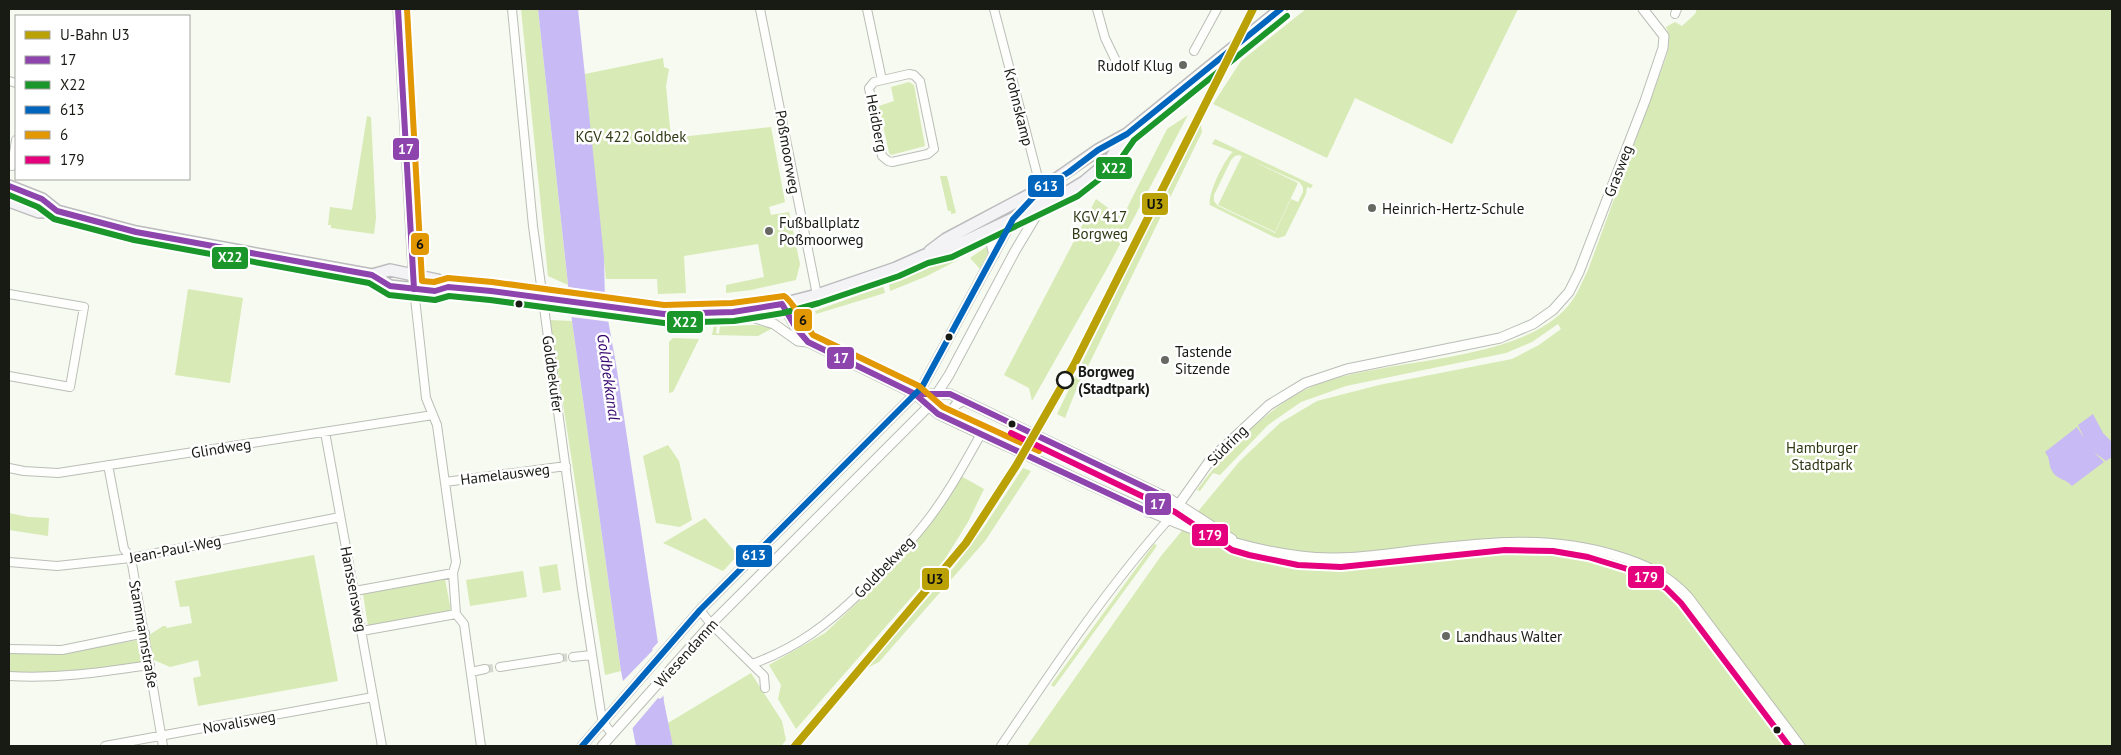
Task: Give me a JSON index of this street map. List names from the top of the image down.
{
  "streets": {
    "street": [
      "Krohnskamp",
      "Heidberg",
      "Poßmoorweg",
      "Grasweg",
      "Goldbekufer",
      "Südring",
      "Glindweg",
      "Hamelausweg",
      "Jean-Paul-Weg",
      "Goldbekweg",
      "Hanssensweg",
      "Stammannstraße",
      "Wiesendamm",
      "Novalisweg"
    ]
  },
  "crossings": [
    ["Krohnskamp", "Wiesendamm"],
    ["Grasweg", "Südring"],
    ["Goldbekufer", "Hamelausweg"],
    ["Goldbekufer", "Wiesendamm"],
    ["Glindweg", "Hanssensweg"],
    ["Glindweg", "Stammannstraße"],
    ["Jean-Paul-Weg", "Hanssensweg"],
    ["Jean-Paul-Weg", "Stammannstraße"],
    ["Hanssensweg", "Novalisweg"],
    ["Stammannstraße", "Novalisweg"]
  ],
  "water": ["Goldbekkanal"],
  "parks": ["KGV 422 Goldbek", "KGV 417 Borgweg", "Hamburger Stadtpark"],
  "places": [
    "Rudolf Klug",
    "Heinrich-Hertz-Schule",
    "Fußballplatz Poßmoorweg",
    "Tastende Sitzende",
    "Borgweg (Stadtpark)",
    "Landhaus Walter"
  ],
  "lines": [
    "metro line U3",
    "transit line 17",
    "transit line 613",
    "transit line 6",
    "transit line X22",
    "transit line 179"
  ],
  "legend": [
    "U-Bahn U3",
    "17",
    "X22",
    "613",
    "6",
    "179"
  ]
}
